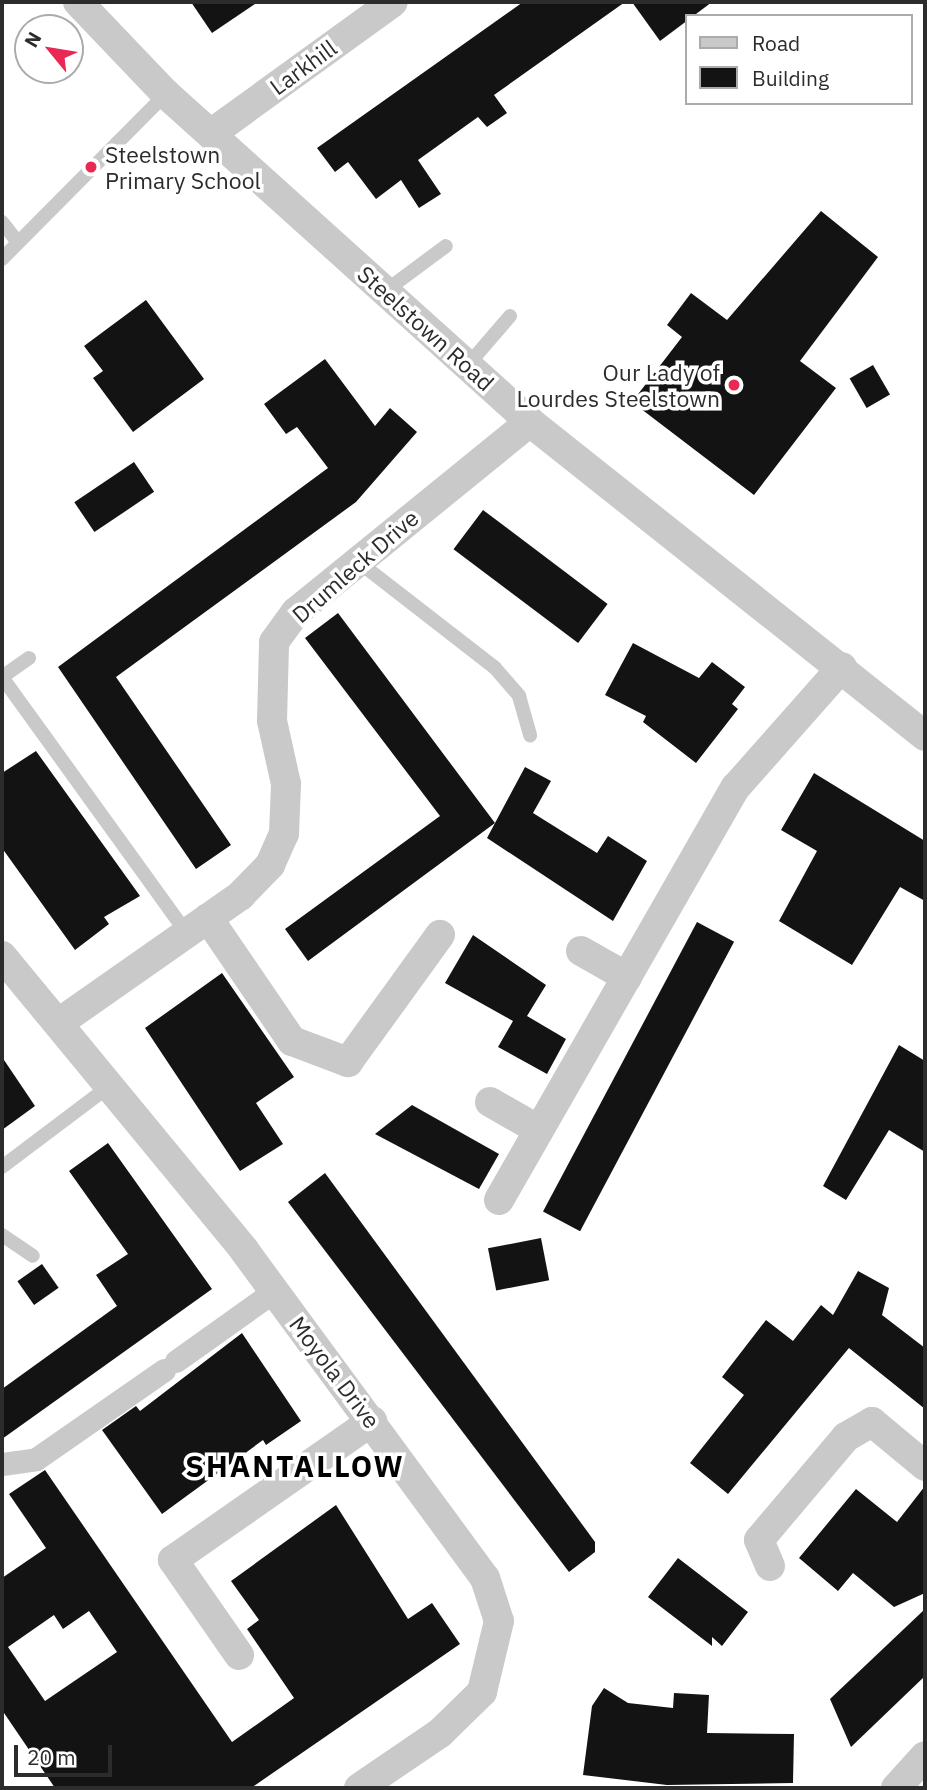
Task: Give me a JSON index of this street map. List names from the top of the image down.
{
  "streets": {
    "street": [
      "Larkhill",
      "Steelstown Road",
      "Drumleck Drive",
      "Moyola Drive"
    ]
  },
  "crossings": [
    ["Larkhill", "Steelstown Road"],
    ["Steelstown Road", "Drumleck Drive"],
    ["Drumleck Drive", "Moyola Drive"]
  ],
  "districts": ["SHANTALLOW"],
  "places": ["Steelstown Primary School", "Our Lady of Lourdes Steelstown"],
  "legend": ["Road", "Building"],
  "scale_bar": "20 m",
  "north": "top left"
}
